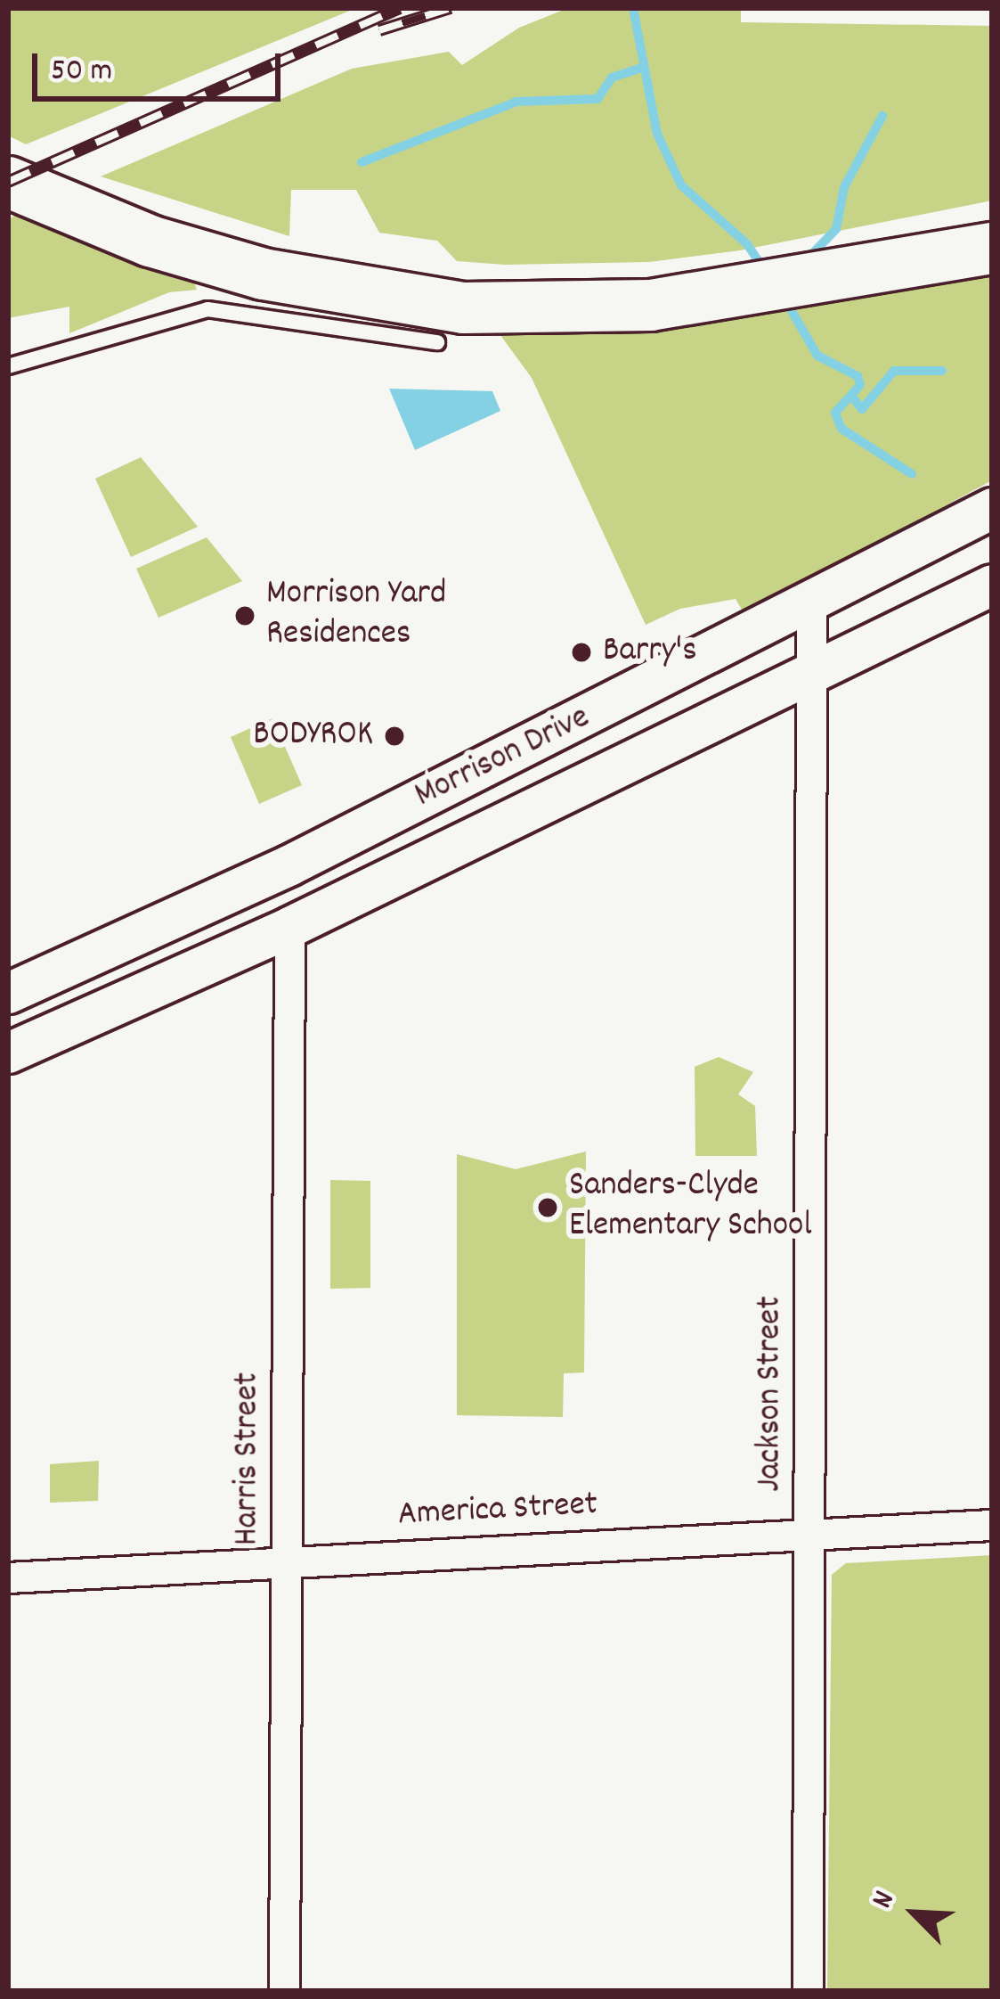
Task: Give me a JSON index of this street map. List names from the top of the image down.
{
  "streets": {
    "main road": ["Morrison Drive"],
    "street": ["Jackson Street", "Harris Street", "America Street"]
  },
  "crossings": [
    ["Morrison Drive", "Jackson Street"],
    ["Morrison Drive", "Harris Street"],
    ["Jackson Street", "America Street"],
    ["Harris Street", "America Street"]
  ],
  "places": [
    "Morrison Yard Residences",
    "Barry's",
    "BODYROK",
    "Sanders-Clyde Elementary School"
  ],
  "scale_bar": "50 m",
  "north": "top left"
}
